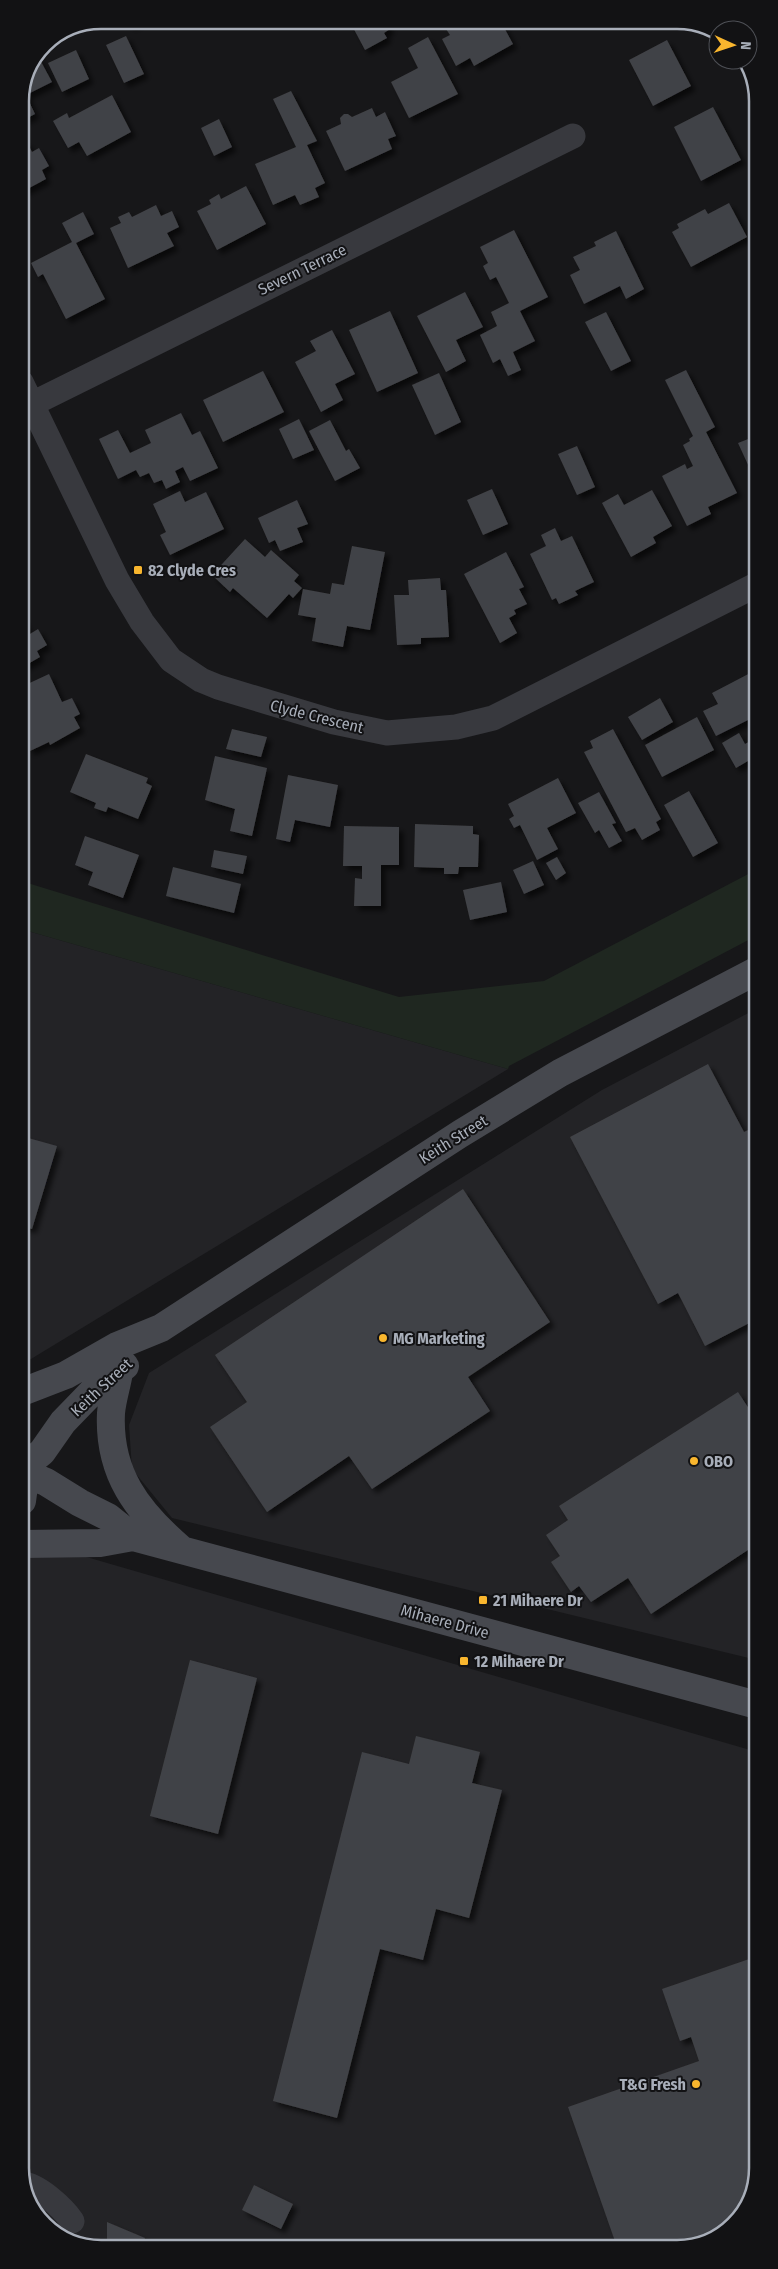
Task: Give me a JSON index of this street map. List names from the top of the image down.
{
  "streets": {
    "street": [
      "Severn Terrace",
      "Clyde Crescent",
      "Keith Street",
      "Mihaere Drive"
    ]
  },
  "crossings": [
    ["Severn Terrace", "Clyde Crescent"]
  ],
  "places": {
    "transit": ["82 Clyde Cres", "21 Mihaere Dr", "12 Mihaere Dr"],
    "other": ["MG Marketing", "OBO", "T&G Fresh"]
  },
  "north": "right"
}
